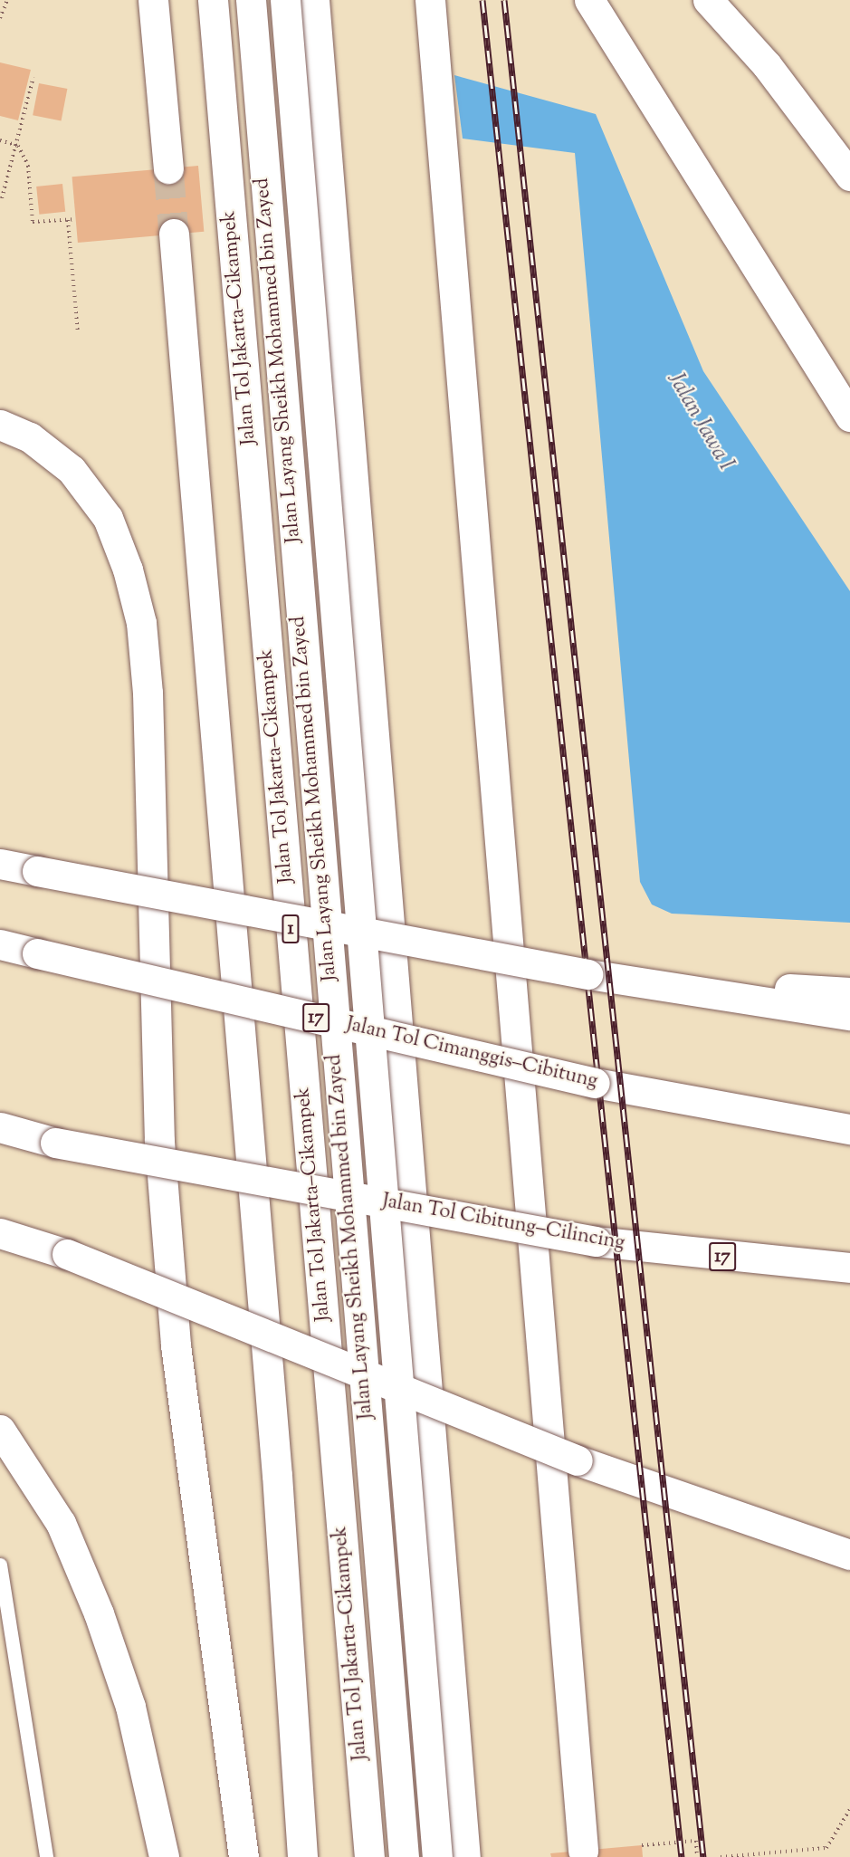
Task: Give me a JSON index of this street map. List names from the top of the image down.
{
  "streets": {
    "highway": [
      "Jalan Tol Jakarta–Cikampek",
      "Jalan Layang Sheikh Mohammed bin Zayed",
      "1",
      "17",
      "Jalan Tol Cimanggis–Cibitung",
      "Jalan Tol Cibitung–Cilincing"
    ]
  },
  "water": ["Jalan Jawa I"]
}
